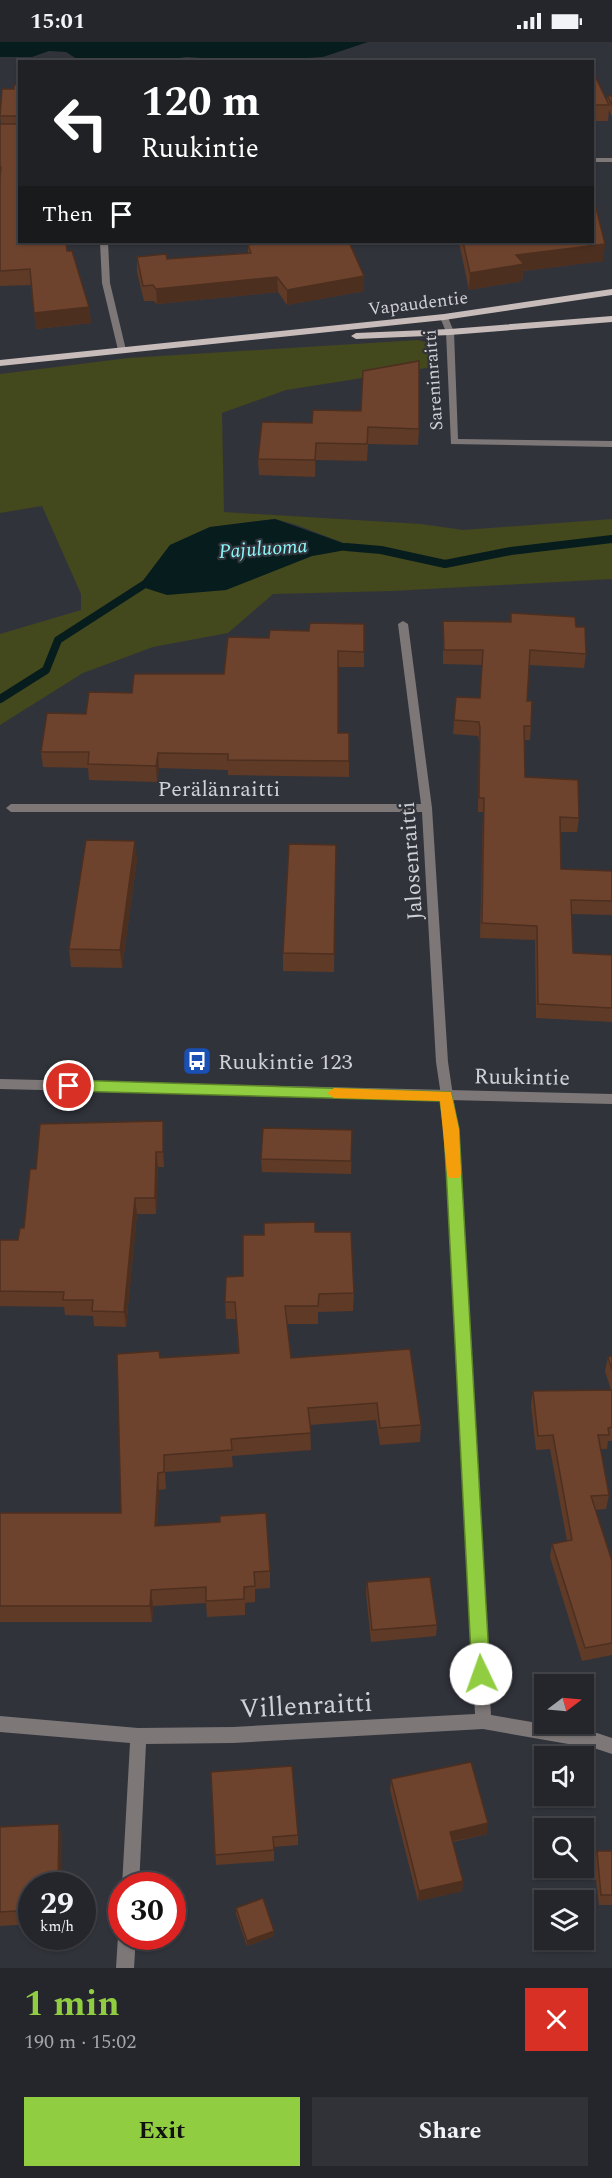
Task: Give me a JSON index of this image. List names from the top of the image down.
{
  "streets": {
    "main road": ["Vapaudentie"],
    "street": [
      "Sareninraitti",
      "Perälänraitti",
      "Jalosenraitti",
      "Ruukintie",
      "Villenraitti"
    ]
  },
  "crossings": [
    ["Vapaudentie", "Sareninraitti"],
    ["Perälänraitti", "Jalosenraitti"],
    ["Jalosenraitti", "Ruukintie"],
    ["Jalosenraitti", "Villenraitti"]
  ],
  "water": ["Pajuluoma"],
  "places": {
    "bus stop": ["Ruukintie 123"]
  },
  "north": "right",
  "page": {
    "status": "15:01",
    "turn": ["120 m", "Ruukintie"],
    "then": "Then",
    "speed": "29 km/h",
    "limit": "30",
    "heading": ["1 min", "190 m · 15:02"],
    "buttons": ["Exit", "Share"]
  }
}
